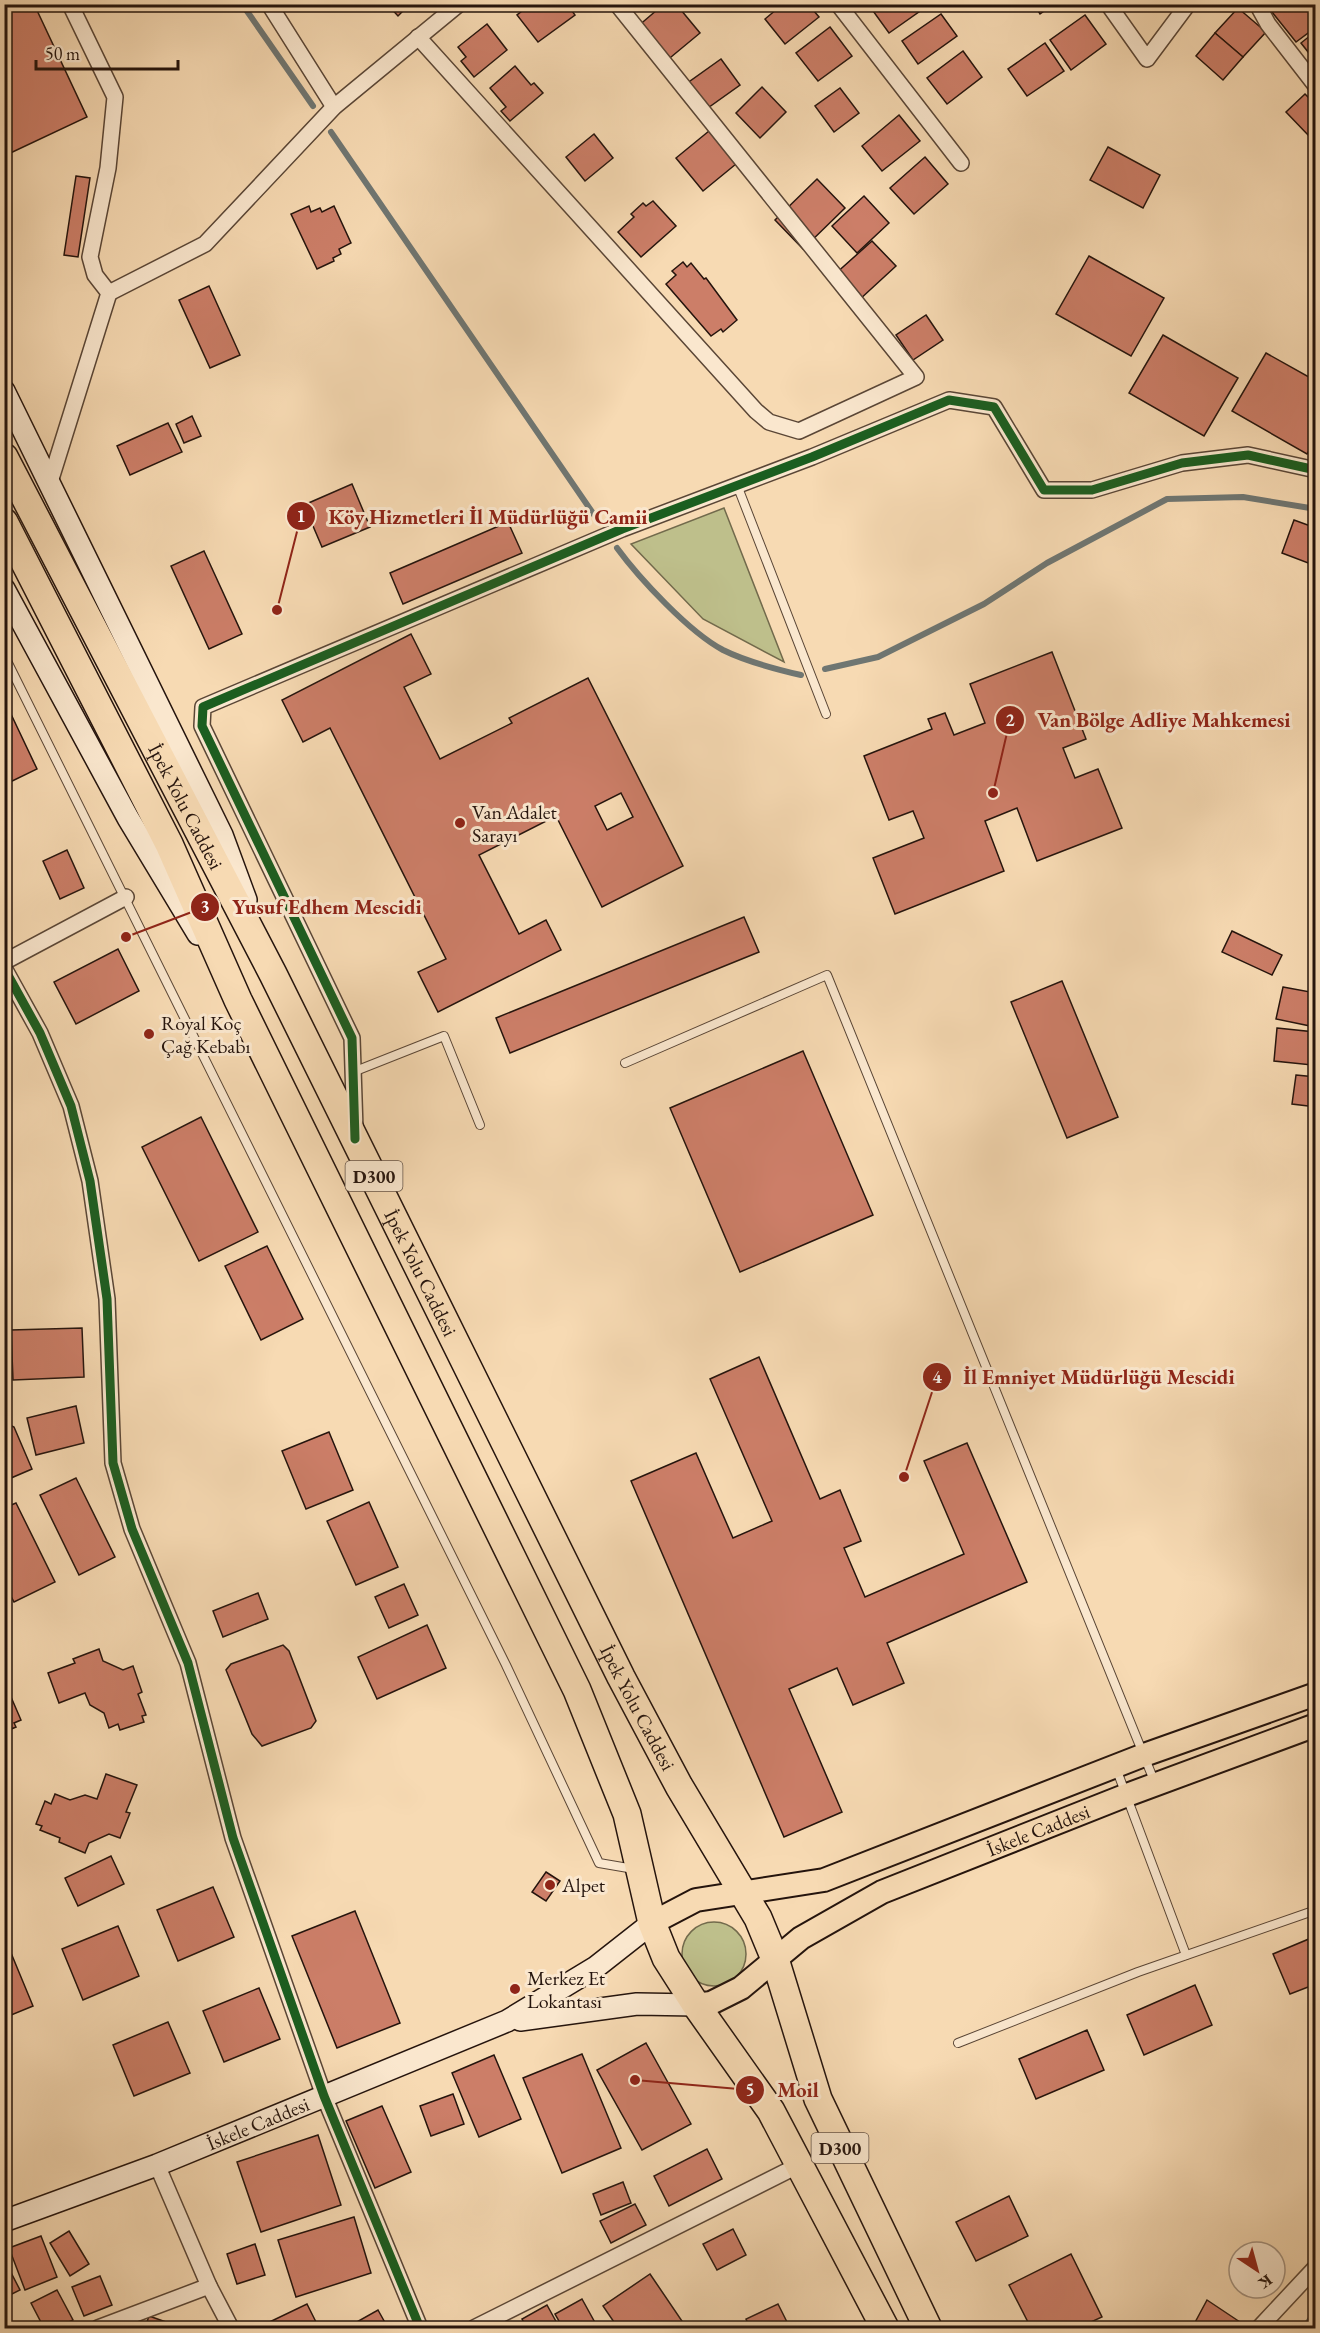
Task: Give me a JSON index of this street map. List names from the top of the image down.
{
  "streets": {
    "highway": ["İpek Yolu Caddesi", "D300"],
    "main road": ["İskele Caddesi"]
  },
  "crossings": [
    ["İpek Yolu Caddesi", "D300"],
    ["İpek Yolu Caddesi", "İskele Caddesi"],
    ["D300", "İskele Caddesi"]
  ],
  "places": [
    "Köy Hizmetleri İl Müdürlüğü Camii",
    "Van Bölge Adliye Mahkemesi",
    "Van Adalet Sarayı",
    "Yusuf Edhem Mescidi",
    "Royal Koç Çağ Kebabı",
    "İl Emniyet Müdürlüğü Mescidi",
    "Alpet",
    "Merkez Et Lokantası",
    "Moil"
  ],
  "scale_bar": "50 m",
  "north": "bottom right"
}
